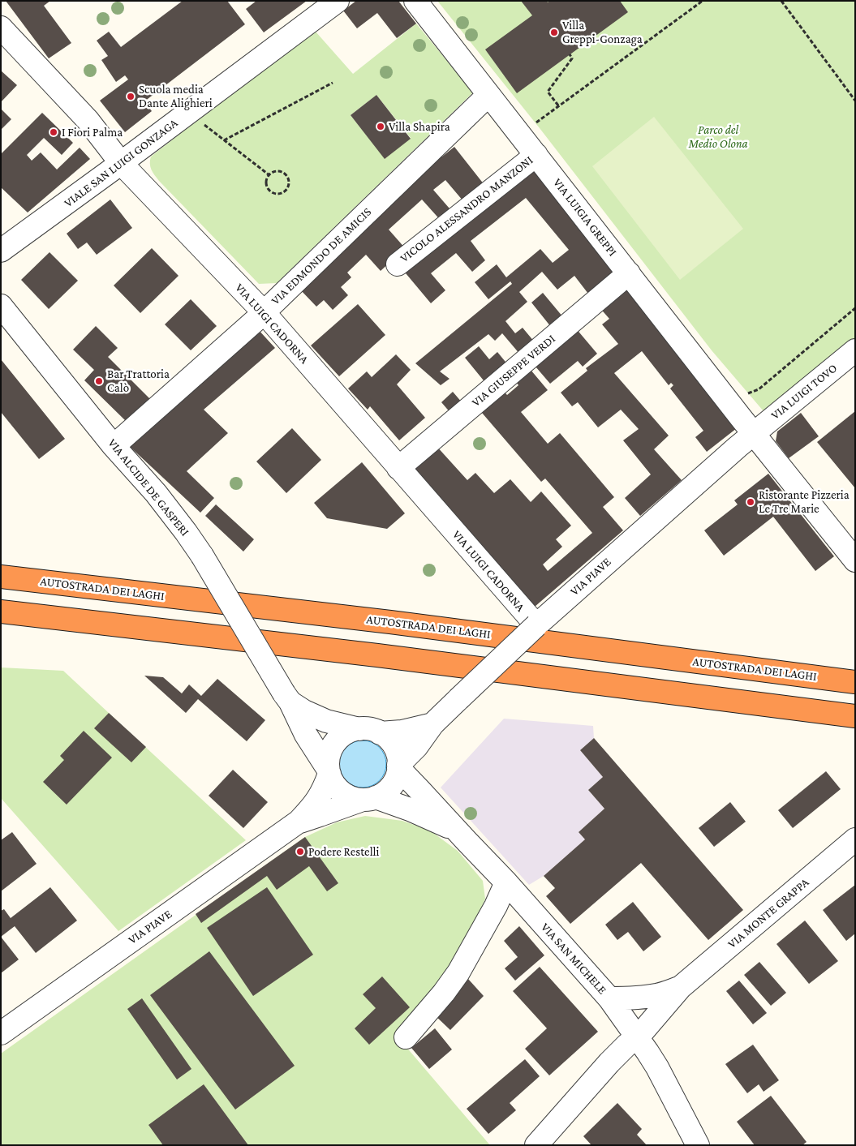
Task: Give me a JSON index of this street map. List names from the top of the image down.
{
  "streets": {
    "highway": ["AUTOSTRADA DEI LAGHI"],
    "street": [
      "VIALE SAN LUIGI GONZAGA",
      "VICOLO ALESSANDRO MANZONI",
      "VIA LUIGIA GREPPI",
      "VIA EDMONDO DE AMICIS",
      "VIA LUIGI CADORNA",
      "VIA GIUSEPPE VERDI",
      "VIA LUIGI TOVO",
      "VIA ALCIDE DE GASPERI",
      "VIA PIAVE",
      "VIA MONTE GRAPPA",
      "VIA SAN MICHELE"
    ]
  },
  "crossings": [
    ["VIALE SAN LUIGI GONZAGA", "VIA LUIGI CADORNA"],
    ["VICOLO ALESSANDRO MANZONI", "VIA LUIGIA GREPPI"],
    ["VIA LUIGIA GREPPI", "VIA EDMONDO DE AMICIS"],
    ["VIA LUIGIA GREPPI", "VIA GIUSEPPE VERDI"],
    ["VIA LUIGIA GREPPI", "VIA LUIGI TOVO"],
    ["VIA LUIGIA GREPPI", "VIA PIAVE"],
    ["VIA EDMONDO DE AMICIS", "VIA LUIGI CADORNA"],
    ["VIA EDMONDO DE AMICIS", "VIA ALCIDE DE GASPERI"],
    ["VIA LUIGI CADORNA", "VIA GIUSEPPE VERDI"],
    ["VIA LUIGI CADORNA", "VIA PIAVE"],
    ["VIA LUIGI TOVO", "VIA PIAVE"],
    ["VIA ALCIDE DE GASPERI", "VIA PIAVE"],
    ["VIA ALCIDE DE GASPERI", "VIA SAN MICHELE"],
    ["VIA PIAVE", "VIA SAN MICHELE"],
    ["VIA MONTE GRAPPA", "VIA SAN MICHELE"]
  ],
  "parks": ["Parco del Medio Olona"],
  "places": [
    "Villa Greppi-Gonzaga",
    "Scuola media Dante Alighieri",
    "Villa Shapira",
    "I Fiori Palma",
    "Bar Trattoria Calò",
    "Ristorante Pizzeria Le Tre Marie",
    "Podere Restelli"
  ]
}
